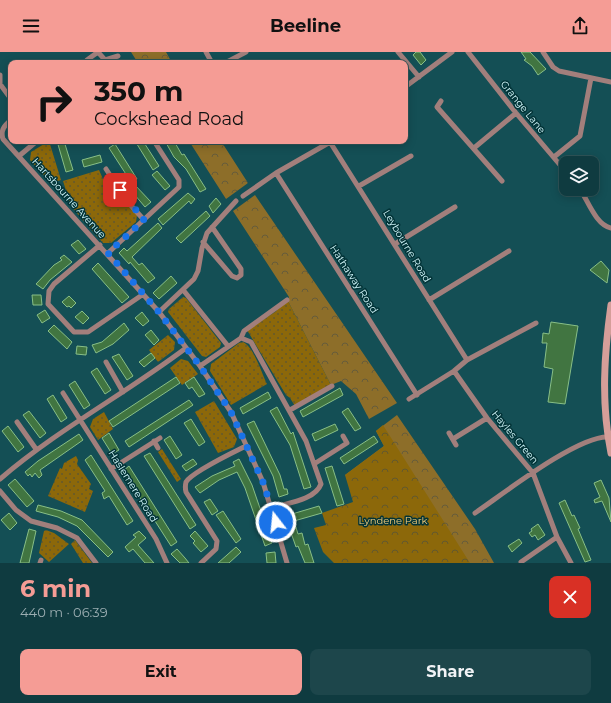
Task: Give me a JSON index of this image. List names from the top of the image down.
{
  "streets": {
    "street": [
      "Grange Lane",
      "Hartsbourne Avenue",
      "Leybourne Road",
      "Hathaway Road",
      "Hayles Green",
      "Haslemere Road"
    ]
  },
  "parks": ["Lyndene Park"],
  "page": {
    "header": "Beeline",
    "turn": ["350 m", "Cockshead Road"],
    "heading": ["6 min", "440 m · 06:39"],
    "buttons": ["Exit", "Share"]
  }
}
